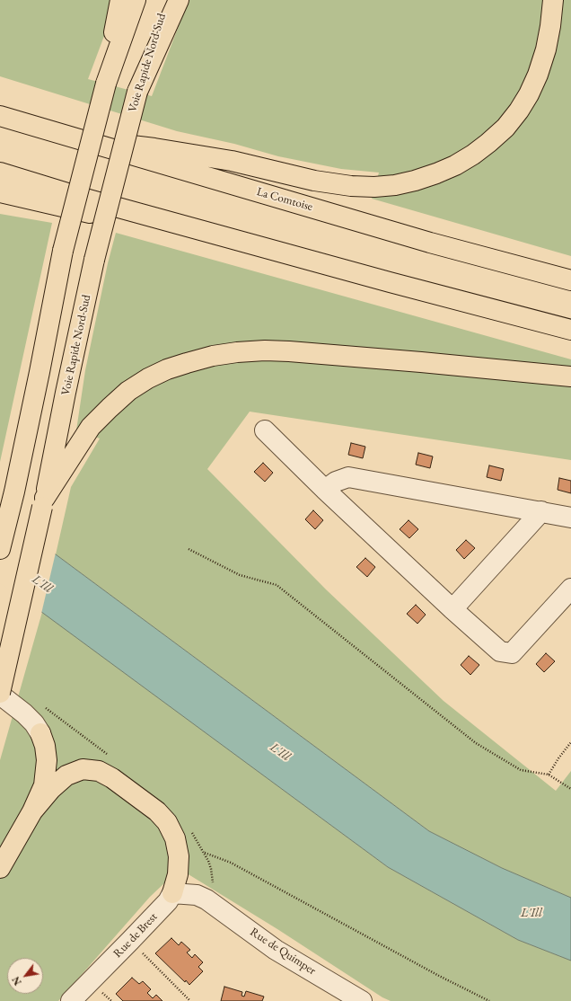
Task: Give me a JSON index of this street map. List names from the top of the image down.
{
  "streets": {
    "highway": ["Voie Rapide Nord-Sud", "La Comtoise"],
    "street": ["Rue de Brest", "Rue de Quimper"]
  },
  "water": ["L'Ill"],
  "north": "bottom left"
}
